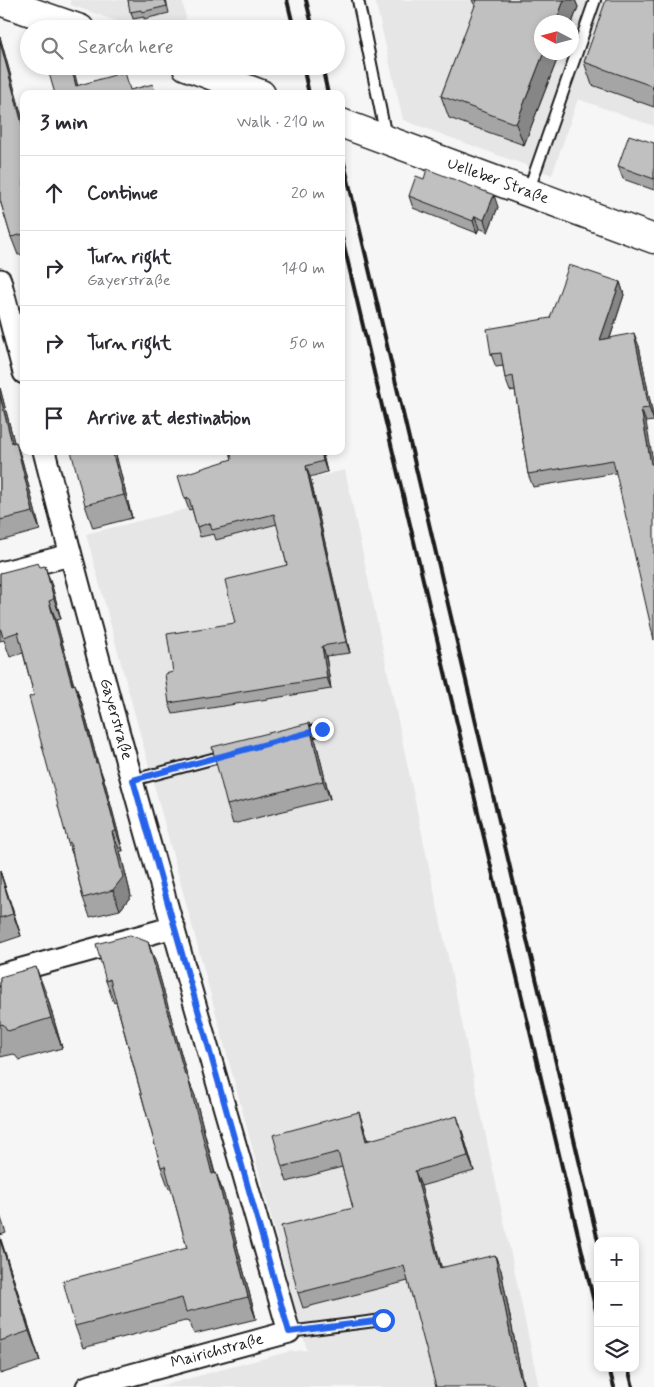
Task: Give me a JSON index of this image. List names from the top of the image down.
{
  "streets": {
    "street": ["Uelleber Straße", "Gayerstraße", "Mairichstraße"]
  },
  "crossings": [
    ["Gayerstraße", "Mairichstraße"]
  ],
  "north": "left",
  "page": {
    "search": "Search here",
    "heading": ["3 min", "Walk · 210 m"],
    "list": [
      ["Continue", "20 m"],
      ["Turn right", "Gayerstraße", "140 m"],
      ["Turn right", "50 m"],
      "Arrive at destination"
    ],
    "map_buttons": ["+", "−"]
  }
}
